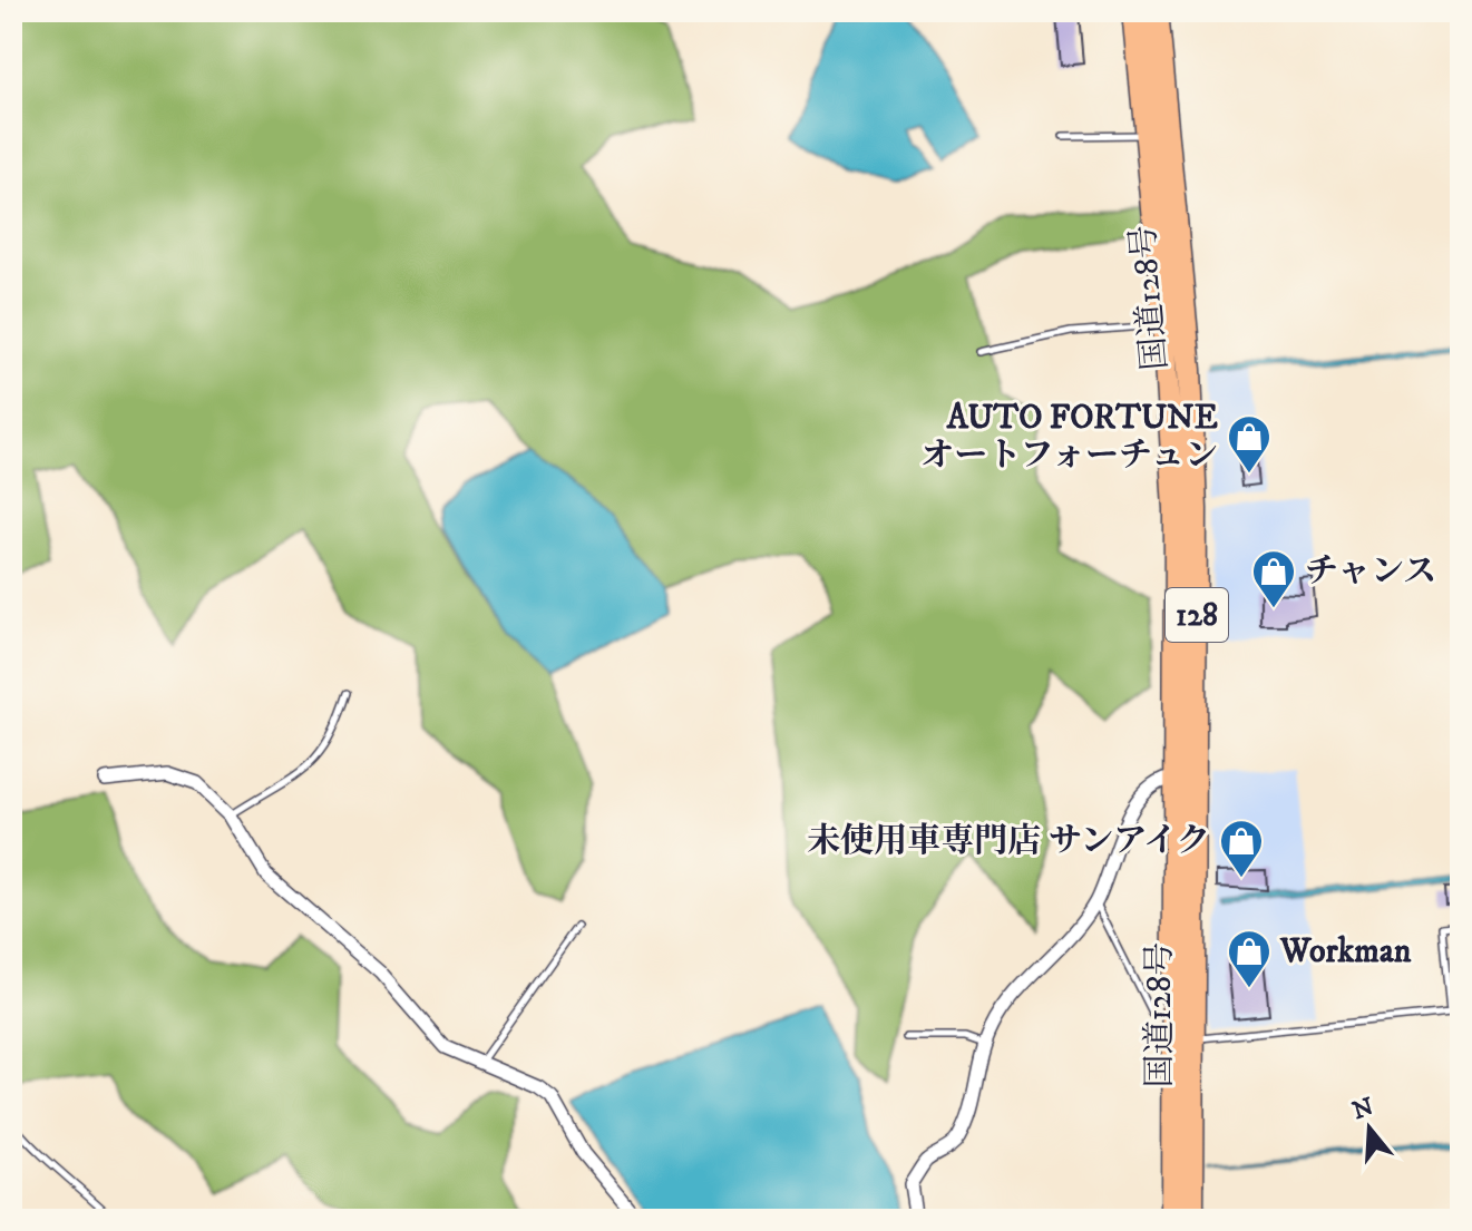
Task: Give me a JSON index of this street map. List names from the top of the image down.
{
  "streets": {
    "highway": ["国道128号", "128"]
  },
  "places": {
    "shop": [
      "AUTO FORTUNE オートフォーチュン",
      "チャンス",
      "未使用車専門店 サンアイク",
      "Workman"
    ]
  },
  "north": "top"
}
